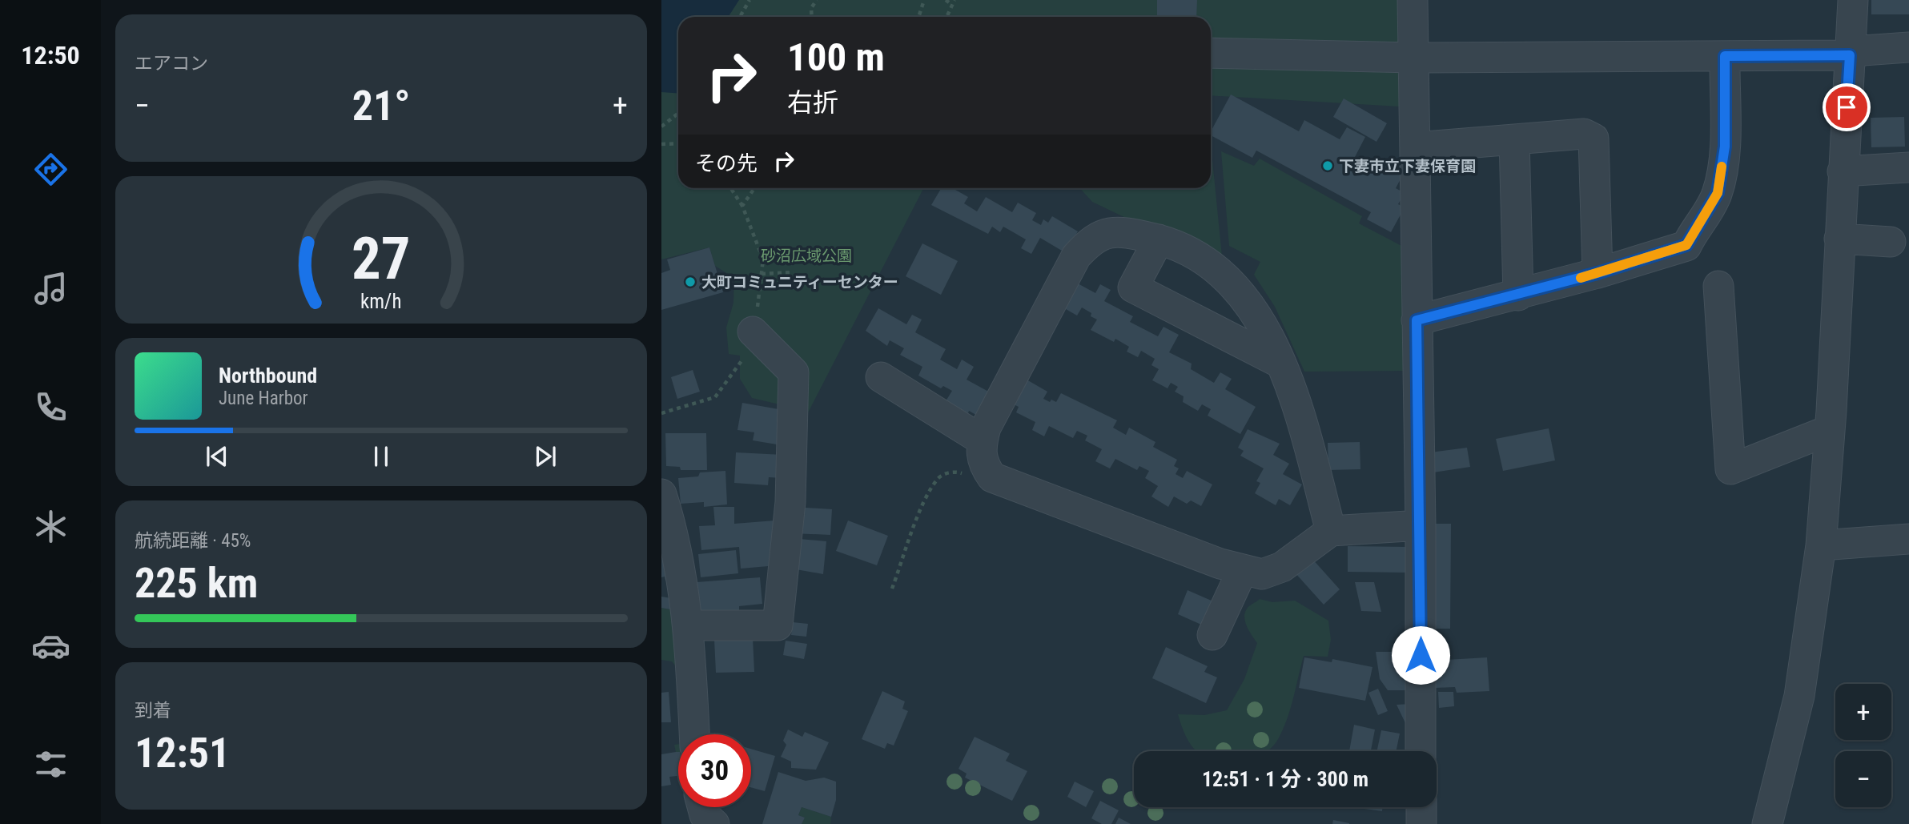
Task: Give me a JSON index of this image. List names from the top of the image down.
{
  "parks": ["砂沼広域公園"],
  "places": ["下妻市立下妻保育園", "大町コミュニティーセンター"],
  "page": {
    "tabs": "12:50",
    "tile": [
      "エアコン",
      ["航続距離 · 45%", "225 km"],
      ["到着", "12:51"]
    ],
    "turn": ["100 m", "右折"],
    "heat": ["−", "21°", "+"],
    "then": "その先",
    "song": ["Northbound", "June Harbor"],
    "map_buttons": ["+", "−"],
    "limit": "30",
    "trip": "12:51 · 1 分 · 300 m",
    "gauge": ["27", "km/h"]
  }
}
